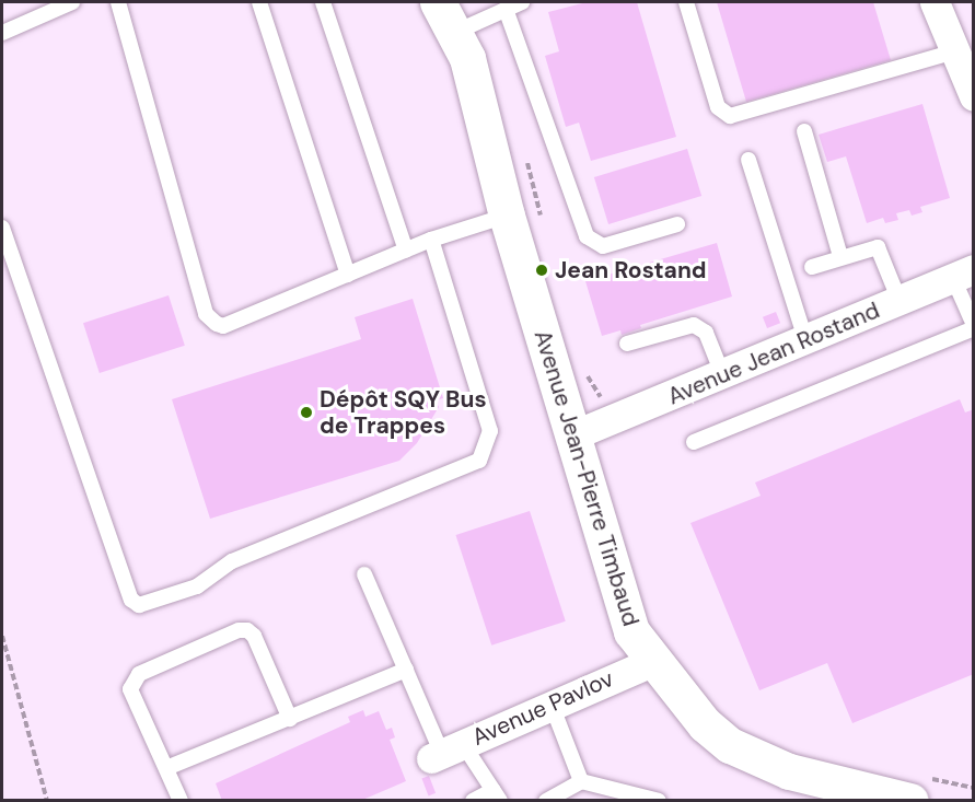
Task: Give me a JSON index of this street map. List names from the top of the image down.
{
  "streets": {
    "street": ["Avenue Jean Rostand", "Avenue Jean-Pierre Timbaud", "Avenue Pavlov"]
  },
  "crossings": [
    ["Avenue Jean Rostand", "Avenue Jean-Pierre Timbaud"],
    ["Avenue Jean-Pierre Timbaud", "Avenue Pavlov"]
  ],
  "places": ["Jean Rostand", "Dépôt SQY Bus de Trappes"]
}
